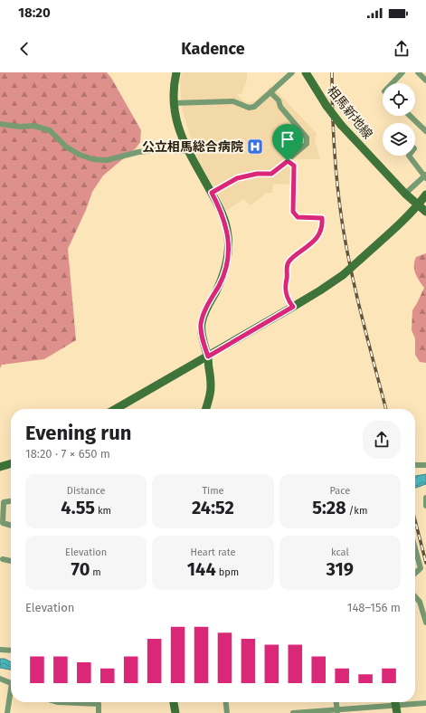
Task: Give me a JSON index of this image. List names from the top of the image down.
{
  "streets": {
    "main road": ["相馬新地線"]
  },
  "places": {
    "hospital": ["公立相馬総合病院"]
  },
  "page": {
    "status": "18:20",
    "header": "Kadence",
    "heading": ["Evening run", "18:20 · 7 × 650 m"],
    "stats": [
      ["Distance", "4.55 km"],
      ["Time", "24:52"],
      ["Pace", "5:28 /km"],
      ["Elevation", "70 m"],
      ["Heart rate", "144 bpm"],
      ["kcal", "319"]
    ],
    "chart": ["Elevation", "148–156 m"]
  }
}
